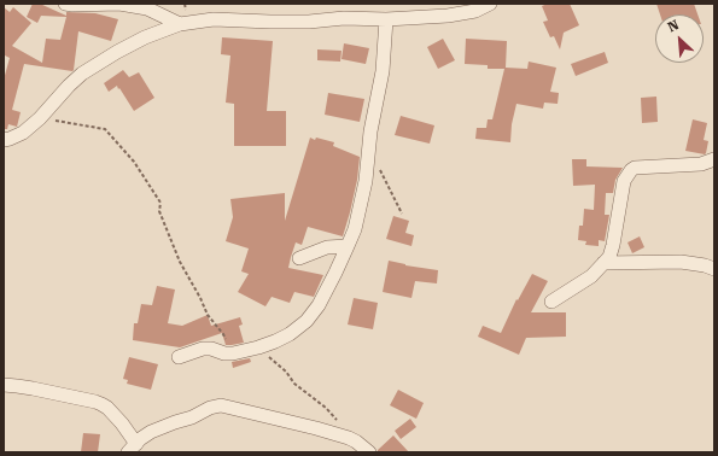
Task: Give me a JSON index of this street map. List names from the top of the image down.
{
  "north": "top left"
}
